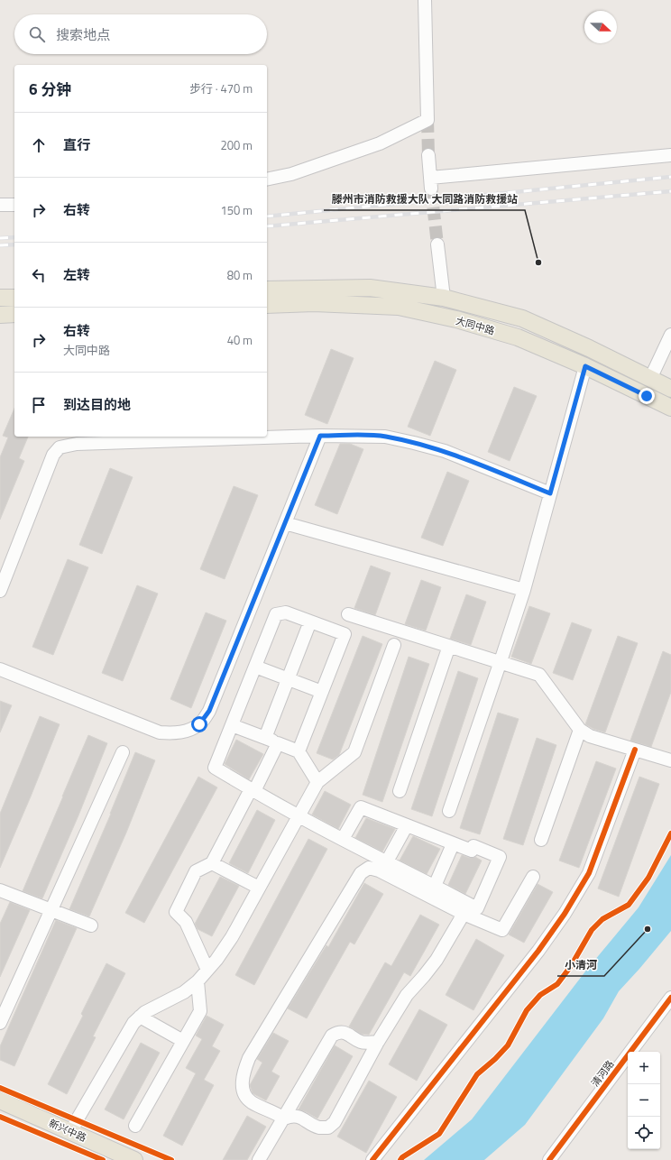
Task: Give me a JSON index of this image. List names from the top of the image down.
{
  "streets": {
    "main road": ["大同中路", "新兴中路"],
    "street": ["清河路"]
  },
  "places": ["滕州市消防救援大队 大同路消防救援站", "小清河"],
  "north": "right",
  "page": {
    "search": "搜索地点",
    "heading": ["6 分钟", "步行 · 470 m"],
    "list": [
      ["直行", "200 m"],
      ["右转", "150 m"],
      ["左转", "80 m"],
      ["右转", "大同中路", "40 m"],
      "到达目的地"
    ],
    "map_buttons": ["+", "−"]
  }
}
